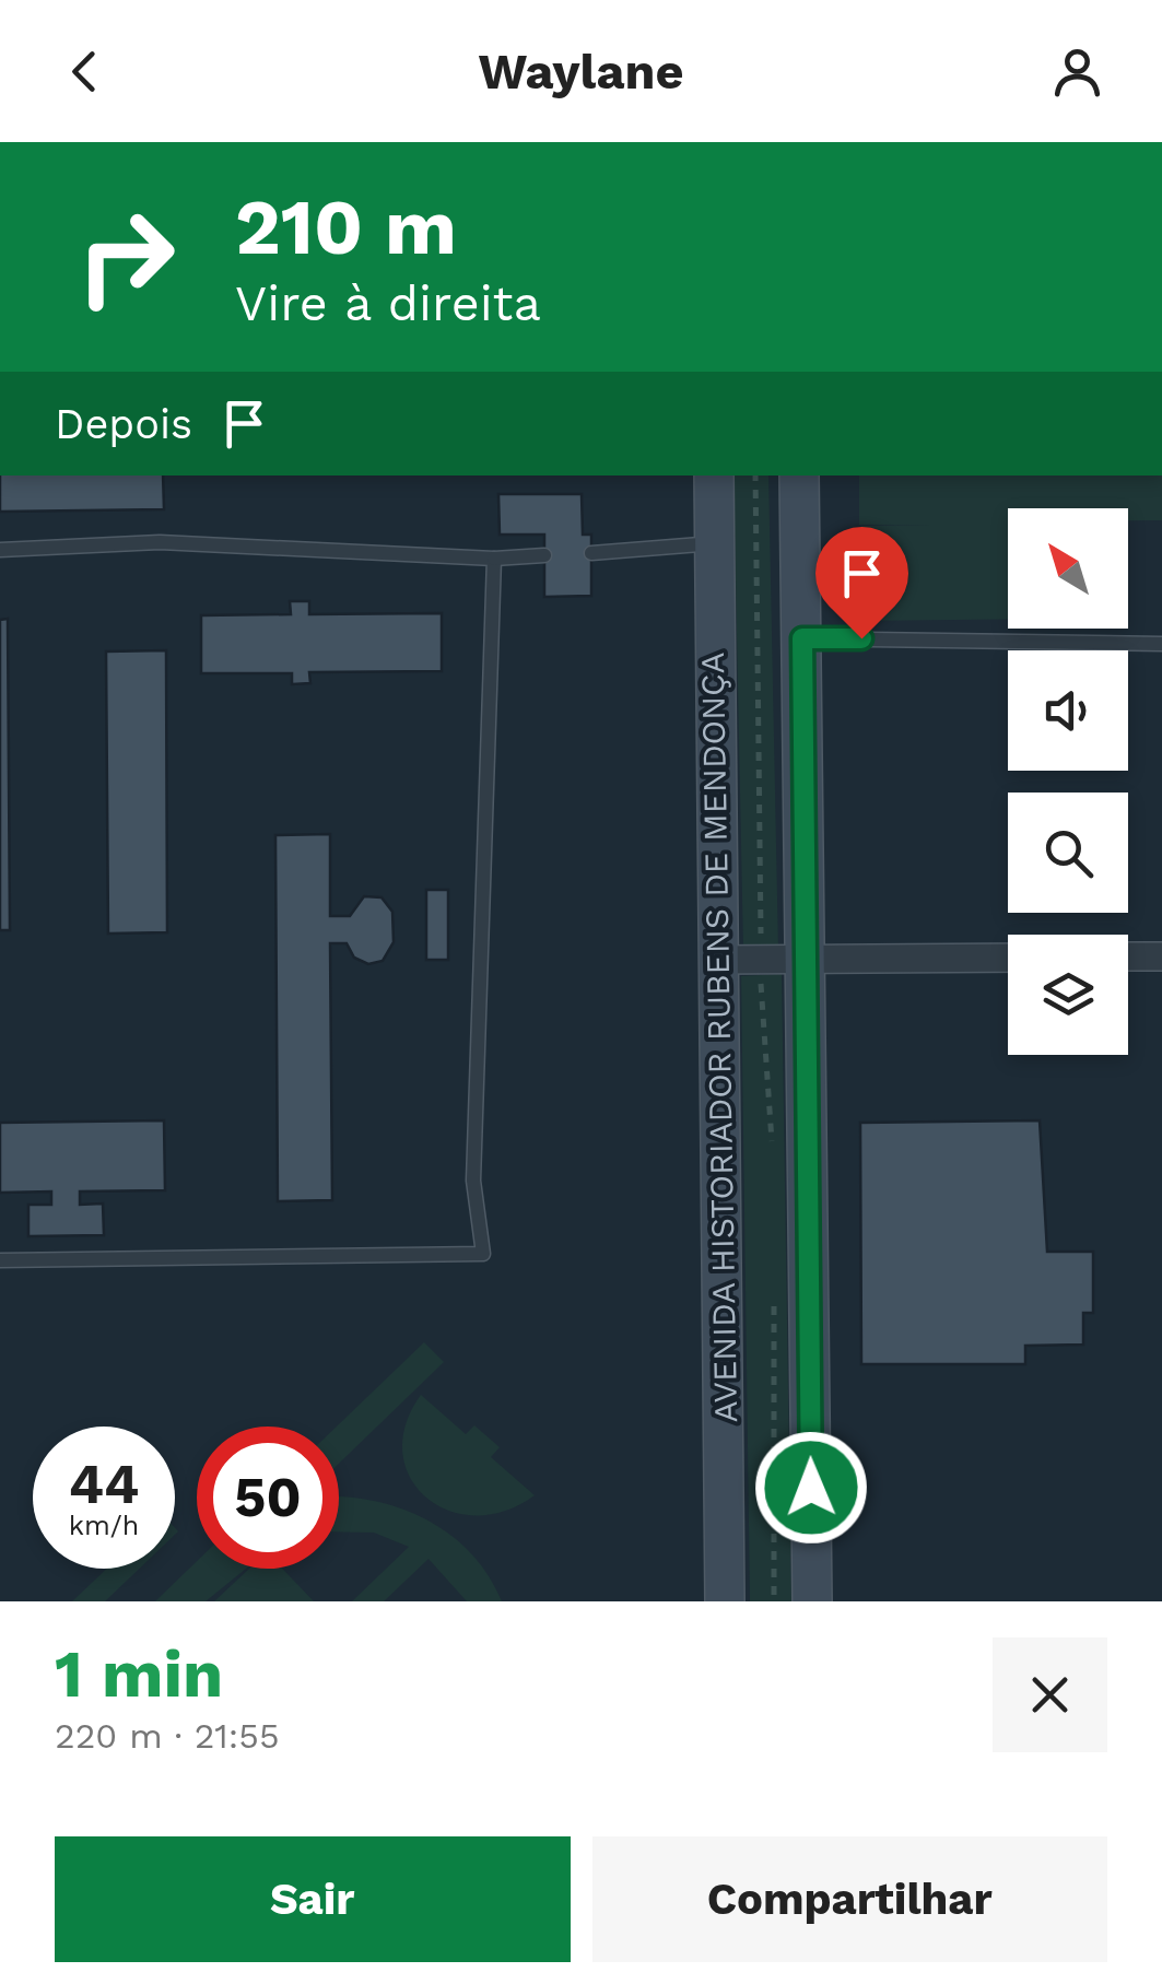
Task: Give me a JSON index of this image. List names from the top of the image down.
{
  "streets": {
    "main road": ["AVENIDA HISTORIADOR RUBENS DE MENDONÇA"]
  },
  "north": "top left",
  "page": {
    "header": "Waylane",
    "turn": ["210 m", "Vire à direita"],
    "then": "Depois",
    "speed": "44 km/h",
    "limit": "50",
    "heading": ["1 min", "220 m · 21:55"],
    "buttons": ["Sair", "Compartilhar"]
  }
}
